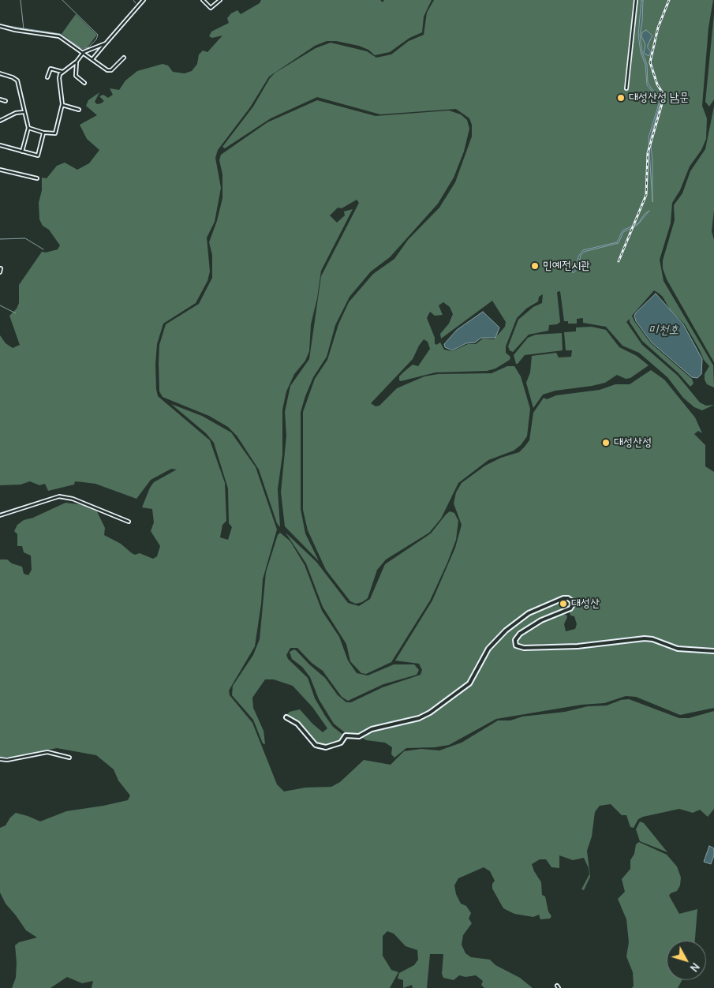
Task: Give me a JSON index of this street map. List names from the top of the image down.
{
  "water": ["미천호"],
  "places": [
    "대성산성 남문",
    "민예전시관",
    "대성산성",
    "대성산"
  ],
  "north": "bottom right"
}
